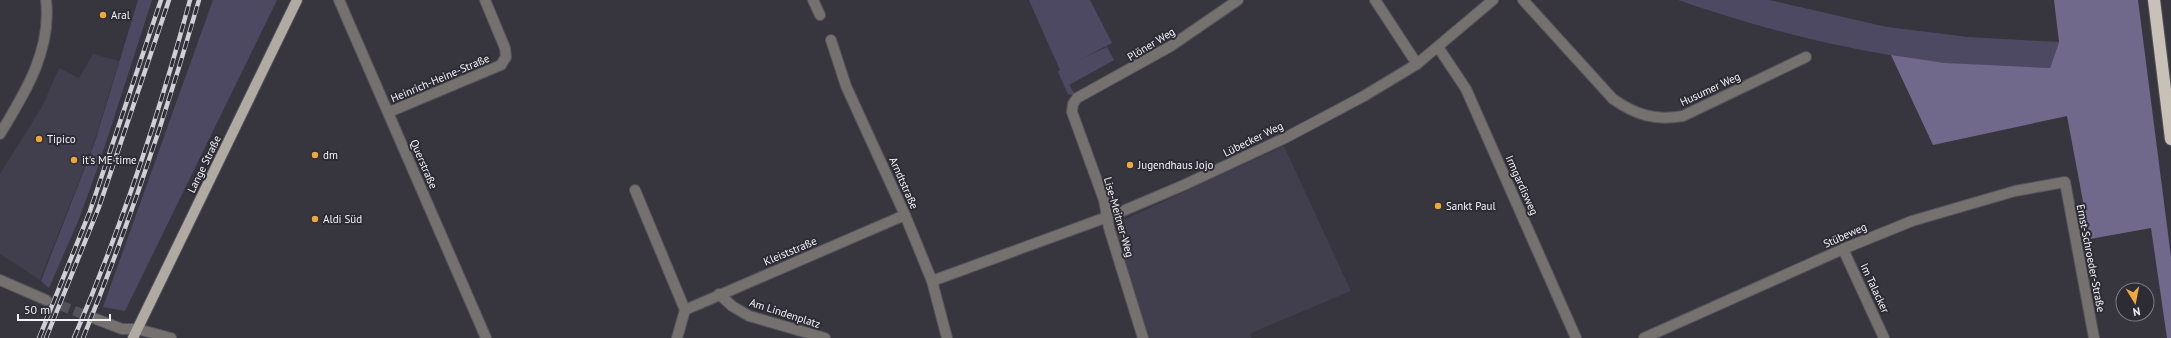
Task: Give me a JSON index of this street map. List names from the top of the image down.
{
  "streets": {
    "main road": ["Lange Straße"],
    "street": [
      "Plöner Weg",
      "Heinrich-Heine-Straße",
      "Husumer Weg",
      "Lübecker Weg",
      "Querstraße",
      "Arndtstraße",
      "Irmgardisweg",
      "Lise-Meitner-Weg",
      "Stübeweg",
      "Kleiststraße",
      "Ernst-Schroeder-Straße",
      "Im Talacker",
      "Am Lindenplatz"
    ]
  },
  "crossings": [
    ["Plöner Weg", "Lise-Meitner-Weg"],
    ["Heinrich-Heine-Straße", "Querstraße"],
    ["Lübecker Weg", "Arndtstraße"],
    ["Lübecker Weg", "Irmgardisweg"],
    ["Lübecker Weg", "Lise-Meitner-Weg"],
    ["Arndtstraße", "Kleiststraße"],
    ["Stübeweg", "Ernst-Schroeder-Straße"],
    ["Stübeweg", "Im Talacker"],
    ["Kleiststraße", "Am Lindenplatz"]
  ],
  "places": [
    "Aral",
    "Tipico",
    "dm",
    "it's ME time",
    "Jugendhaus Jojo",
    "Sankt Paul",
    "Aldi Süd"
  ],
  "scale_bar": "50 m",
  "north": "bottom"
}
